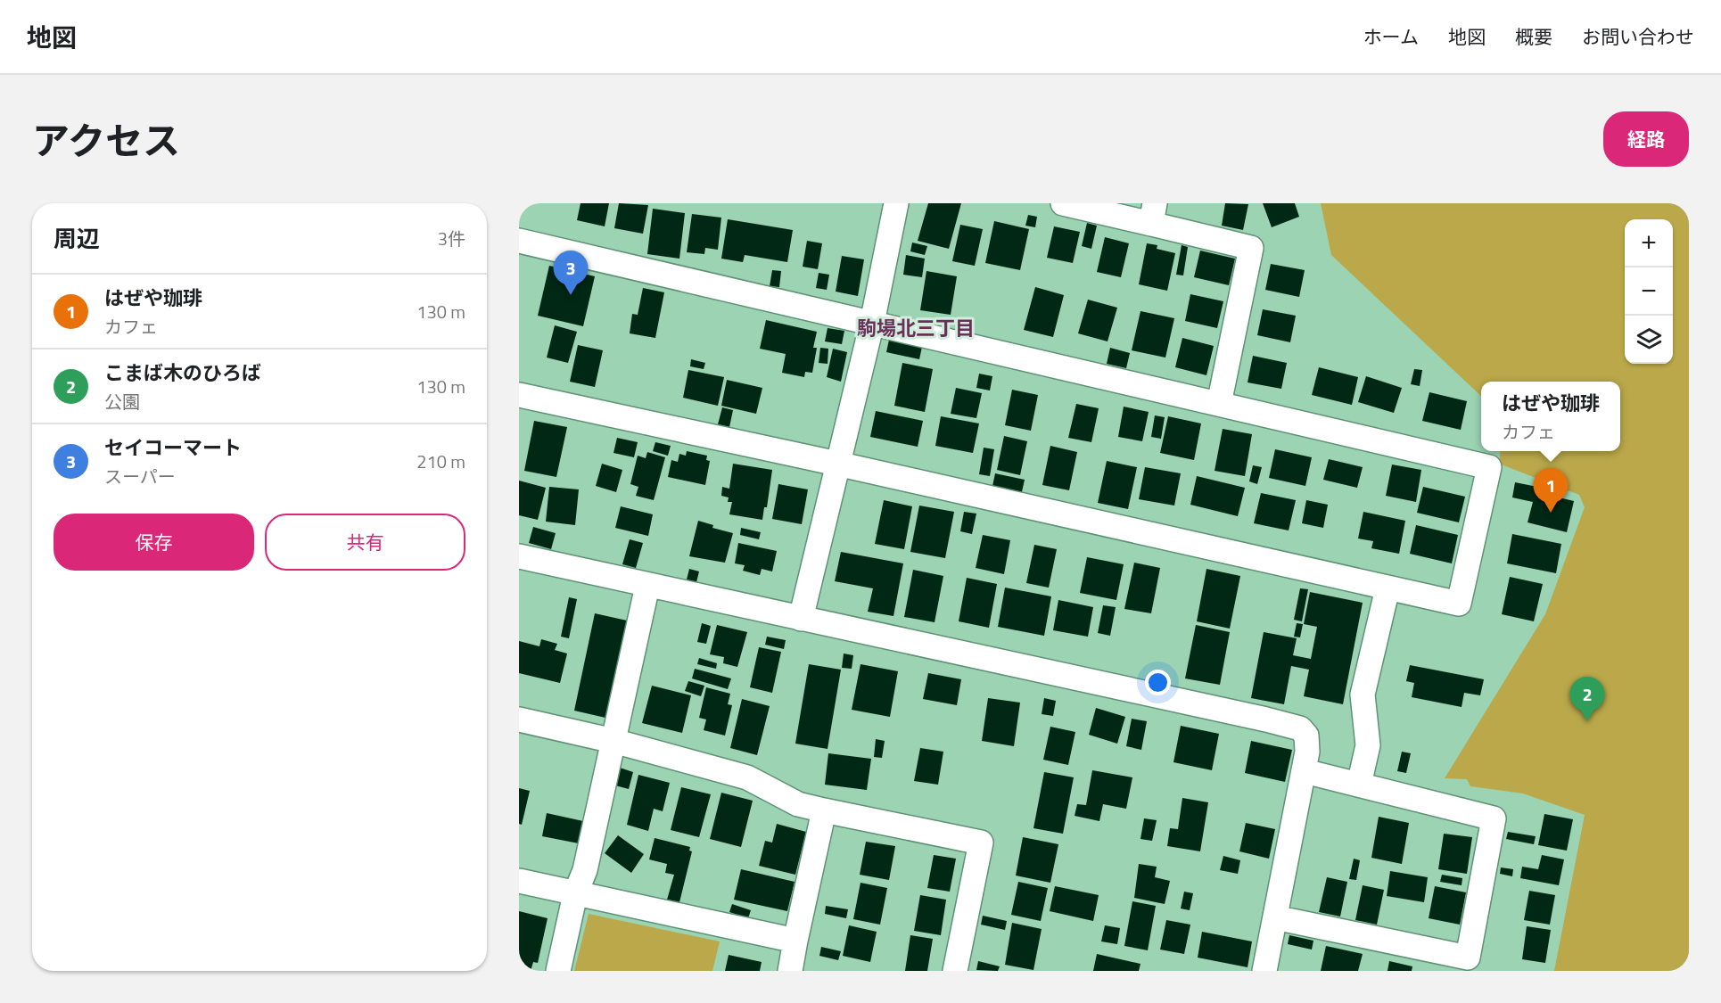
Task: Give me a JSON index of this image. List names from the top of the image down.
{
  "districts": ["駒場北三丁目"],
  "page": {
    "header": "地図",
    "nav": [
      "ホーム",
      "地図",
      "概要",
      "お問い合わせ"
    ],
    "title": "アクセス",
    "buttons": [
      "経路",
      ["保存", "共有"]
    ],
    "heading": ["周辺", "3件"],
    "map_buttons": ["+", "−"],
    "pins": ["3", "1", "2"],
    "list": [
      {
        "mark": "1",
        "name": "はぜや珈琲",
        "note": "カフェ",
        "value": "130 m"
      },
      {
        "mark": "2",
        "name": "こまば木のひろば",
        "note": "公園",
        "value": "130 m"
      },
      {
        "mark": "3",
        "name": "セイコーマート",
        "note": "スーパー",
        "value": "210 m"
      }
    ],
    "popup": ["はぜや珈琲", "カフェ"]
  }
}
